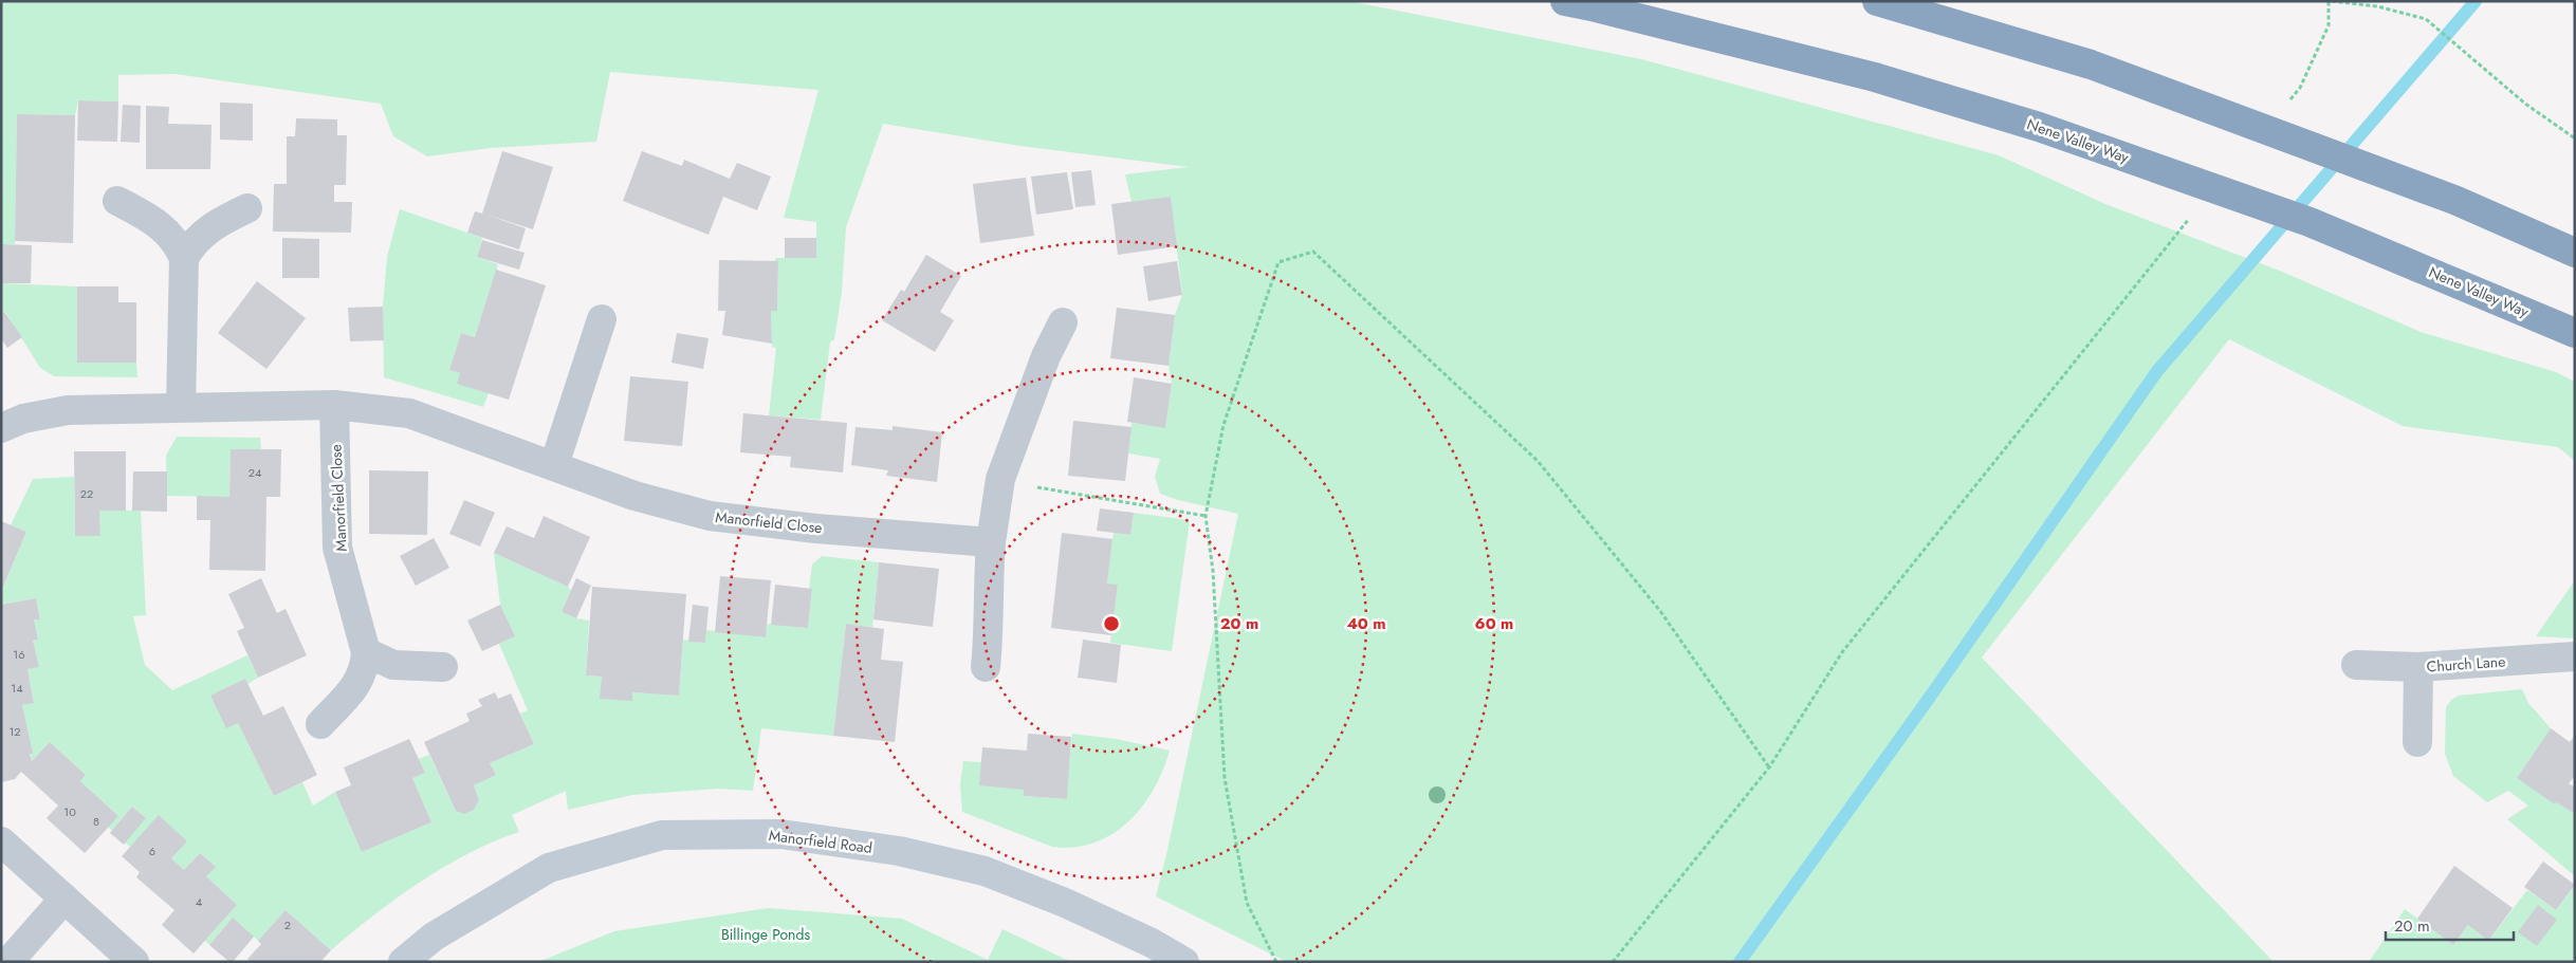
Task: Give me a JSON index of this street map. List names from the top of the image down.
{
  "streets": {
    "highway": ["Nene Valley Way"],
    "street": ["Manorfield Close", "Church Lane", "Manorfield Road"]
  },
  "parks": ["Billinge Ponds"],
  "house_numbers": [
    "24",
    "22",
    "16",
    "14",
    "12",
    "10",
    "8",
    "6",
    "4",
    "2"
  ],
  "scale_bar": "20 m",
  "rings": ["20 m", "40 m", "60 m"]
}
